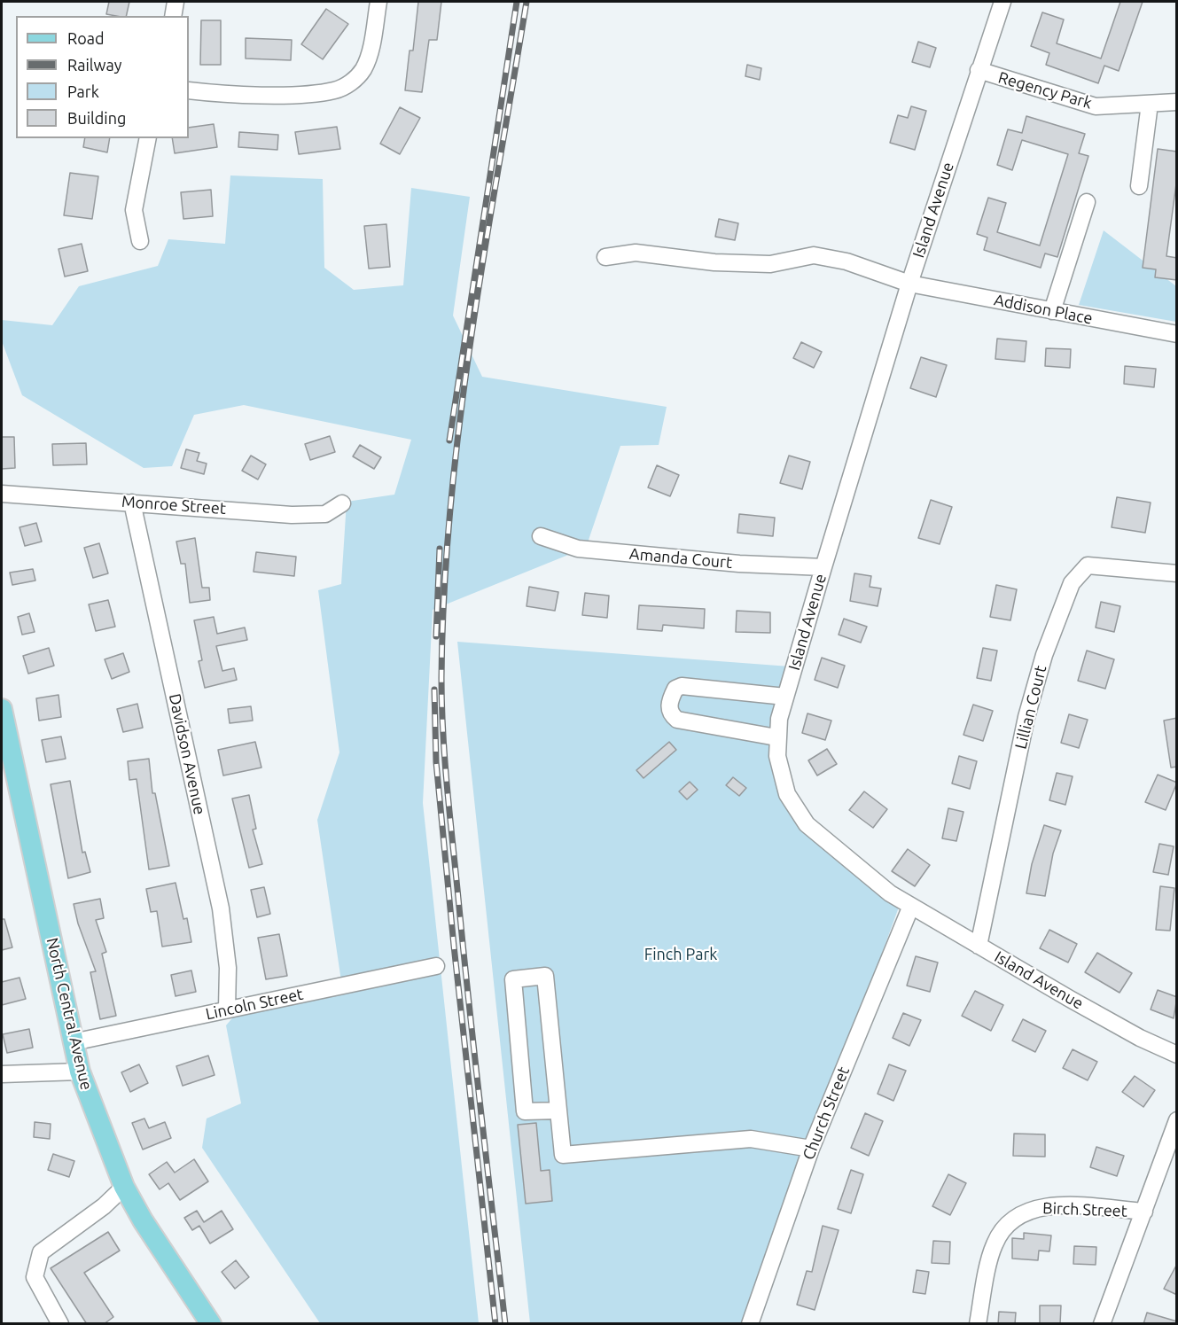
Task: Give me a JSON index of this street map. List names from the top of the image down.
{
  "streets": {
    "main road": ["North Central Avenue"],
    "street": [
      "Regency Park",
      "Island Avenue",
      "Addison Place",
      "Monroe Street",
      "Amanda Court",
      "Lillian Court",
      "Davidson Avenue",
      "Lincoln Street",
      "Church Street",
      "Birch Street"
    ]
  },
  "crossings": [
    ["Regency Park", "Island Avenue"],
    ["Island Avenue", "Addison Place"],
    ["Island Avenue", "Amanda Court"],
    ["Island Avenue", "Lillian Court"],
    ["Island Avenue", "Church Street"],
    ["Monroe Street", "Davidson Avenue"],
    ["Davidson Avenue", "Lincoln Street"],
    ["Lincoln Street", "North Central Avenue"]
  ],
  "parks": ["Finch Park"],
  "legend": [
    "Road",
    "Railway",
    "Park",
    "Building"
  ]
}
